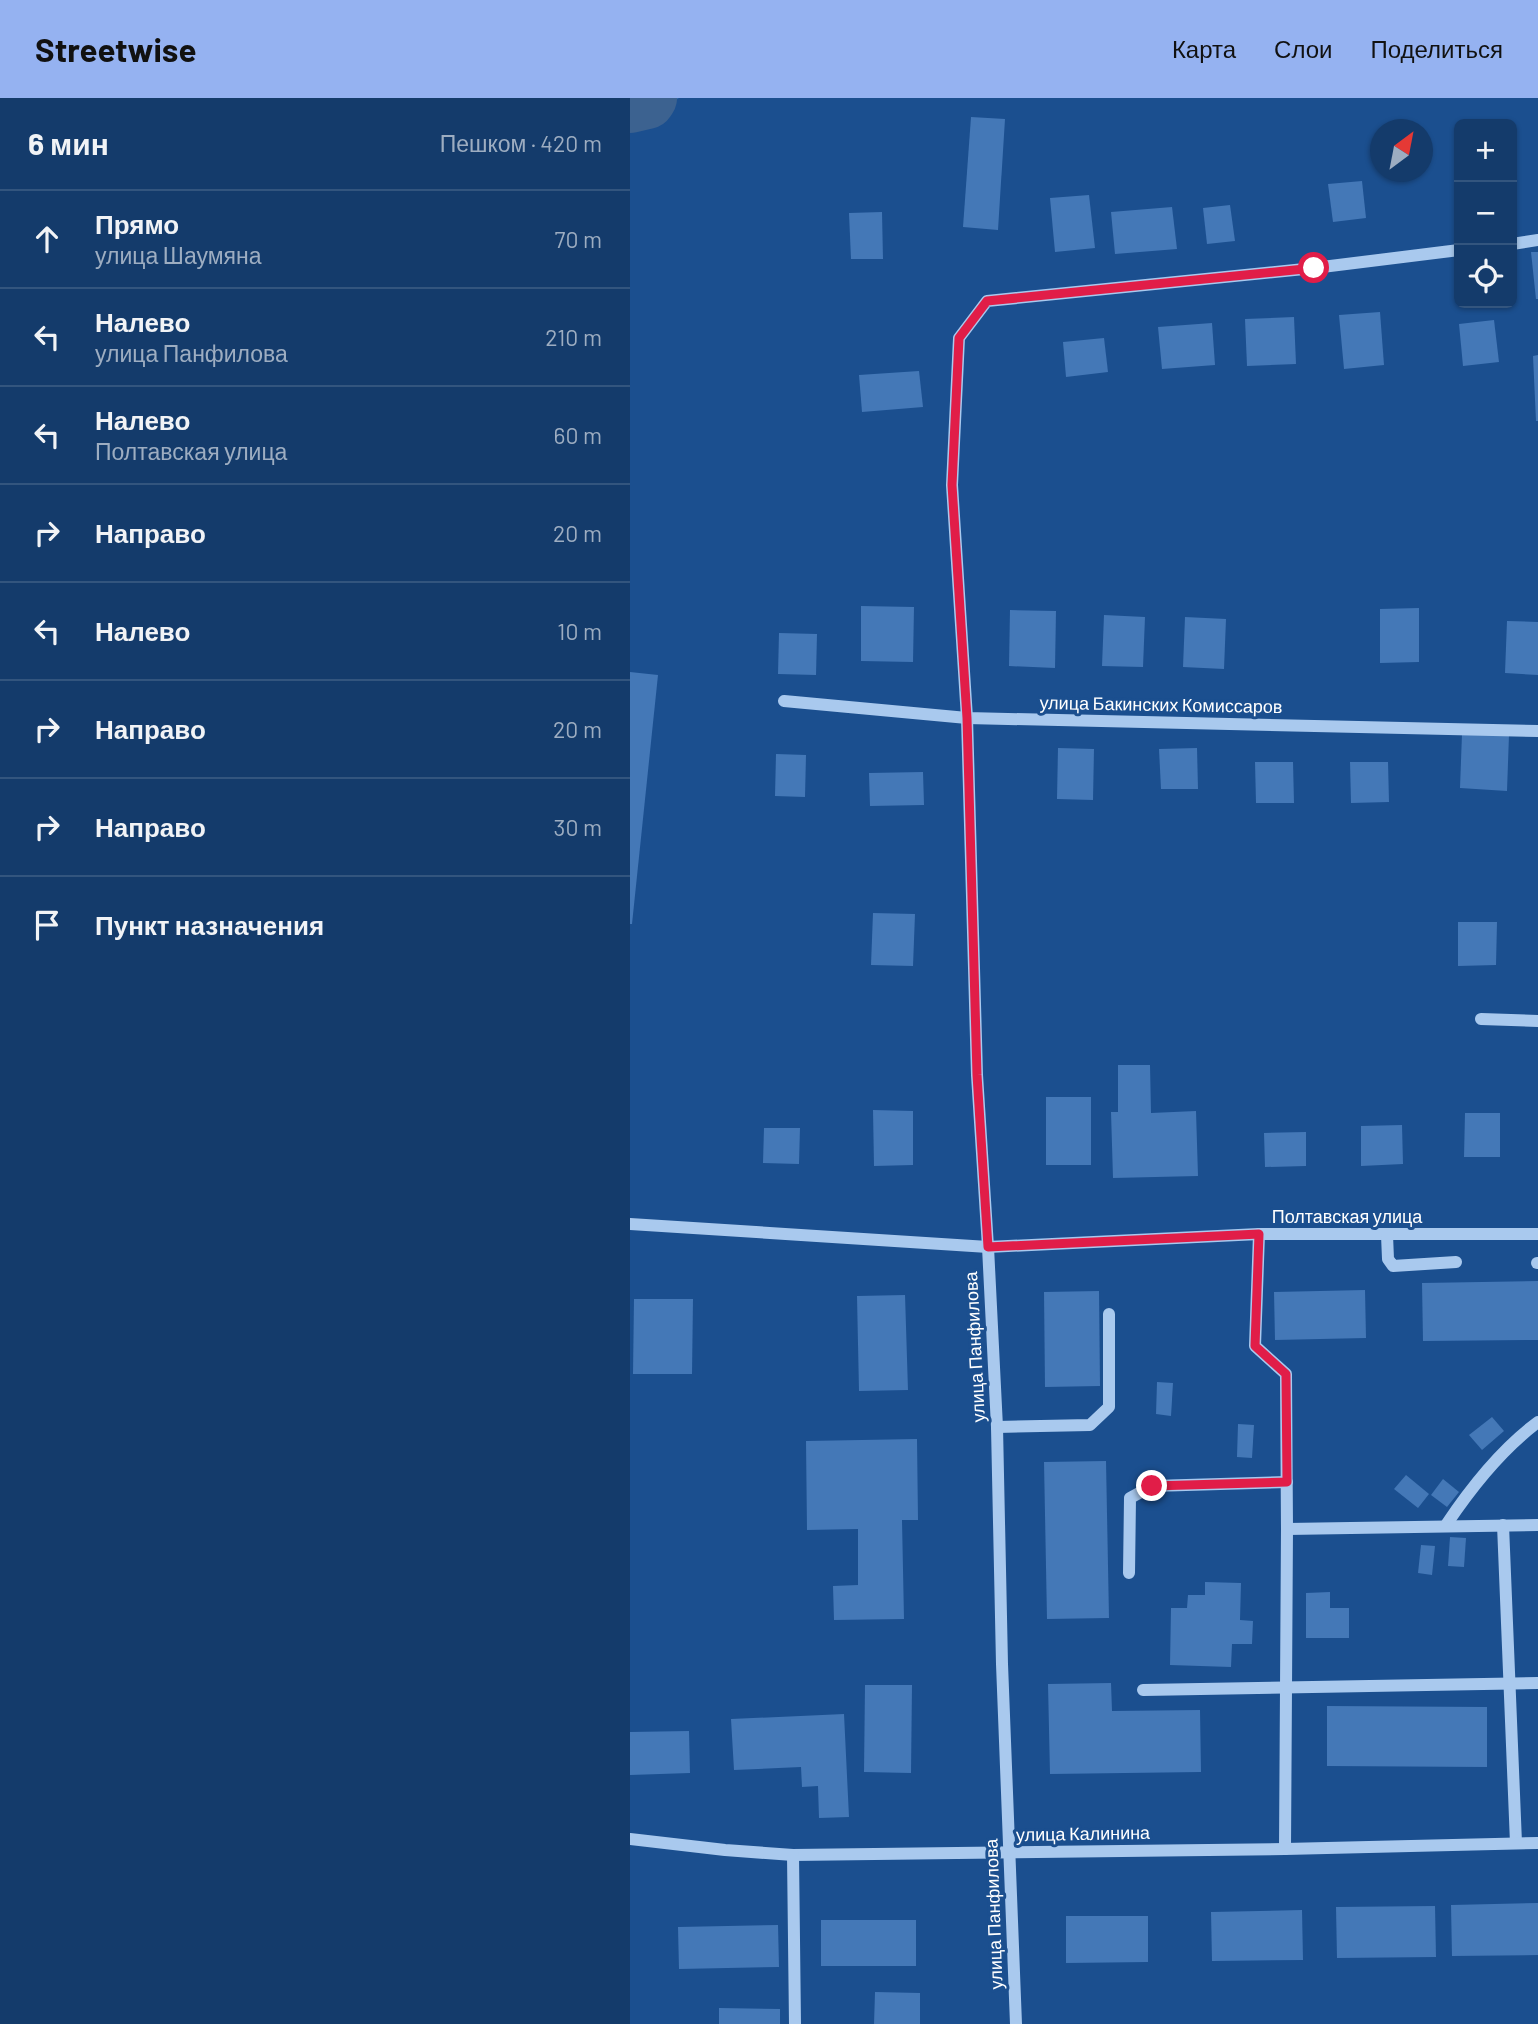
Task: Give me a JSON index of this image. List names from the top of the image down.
{
  "streets": {
    "street": [
      "улица Бакинских Комиссаров",
      "Полтавская улица",
      "улица Панфилова",
      "улица Калинина"
    ]
  },
  "crossings": [
    ["улица Бакинских Комиссаров", "улица Панфилова"],
    ["Полтавская улица", "улица Панфилова"],
    ["улица Панфилова", "улица Калинина"]
  ],
  "north": "top right",
  "page": {
    "header": "Streetwise",
    "nav": ["Карта", "Слои", "Поделиться"],
    "heading": ["6 мин", "Пешком · 420 m"],
    "map_buttons": ["+", "−"],
    "list": [
      ["Прямо", "улица Шаумяна", "70 m"],
      ["Налево", "улица Панфилова", "210 m"],
      ["Налево", "Полтавская улица", "60 m"],
      ["Направо", "20 m"],
      ["Налево", "10 m"],
      ["Направо", "20 m"],
      ["Направо", "30 m"],
      "Пункт назначения"
    ]
  }
}
